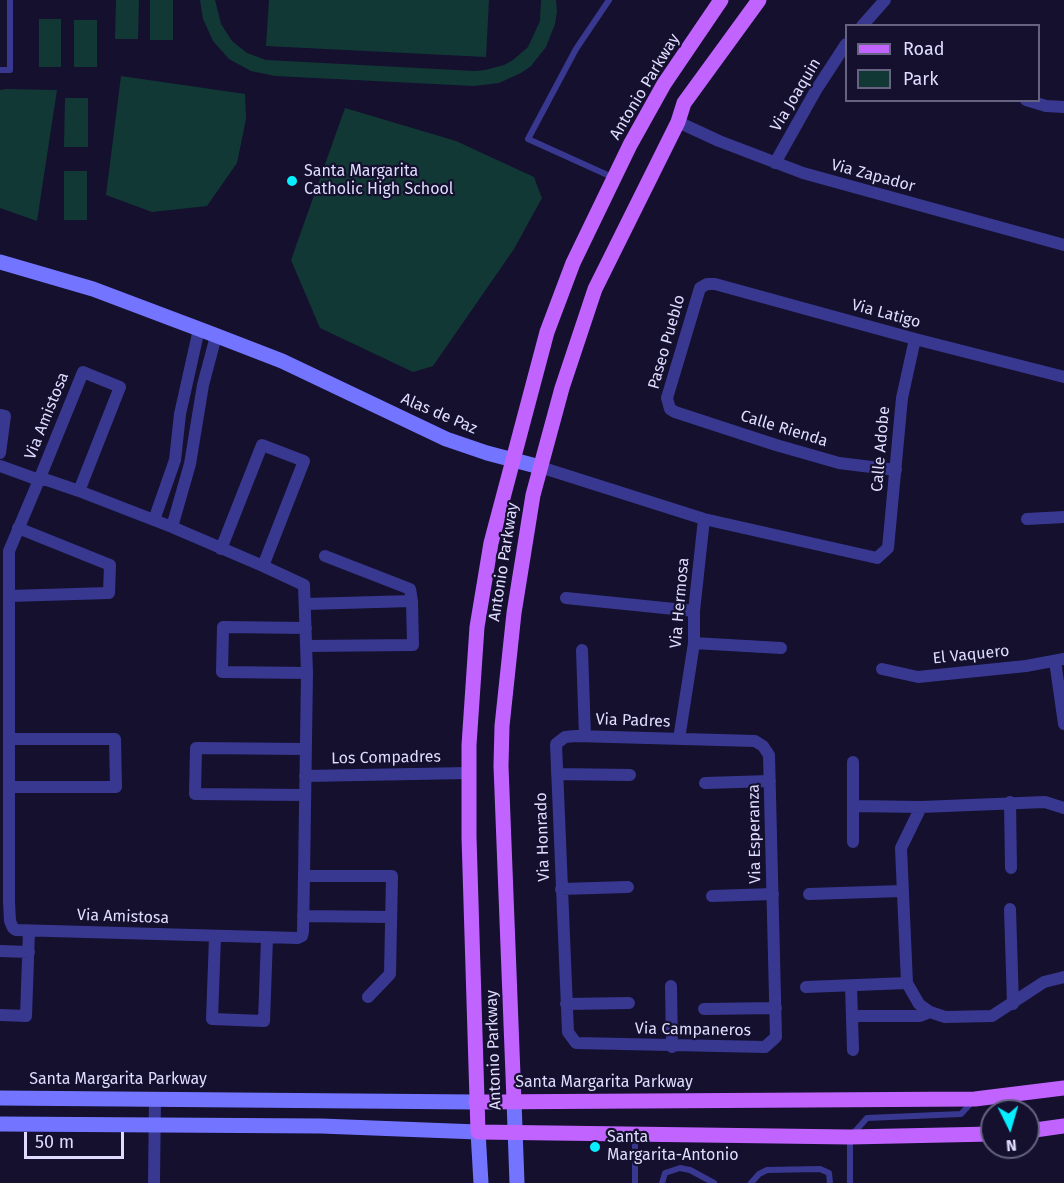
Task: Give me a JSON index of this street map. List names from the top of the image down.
{
  "streets": {
    "main road": ["Antonio Parkway", "Alas de Paz", "Santa Margarita Parkway"],
    "street": [
      "Via Joaquin",
      "Via Zapador",
      "Via Latigo",
      "Paseo Pueblo",
      "Via Amistosa",
      "Calle Rienda",
      "Calle Adobe",
      "Via Hermosa",
      "El Vaquero",
      "Via Padres",
      "Los Compadres",
      "Via Esperanza",
      "Via Honrado",
      "Via Campaneros"
    ]
  },
  "crossings": [
    ["Antonio Parkway", "Via Zapador"],
    ["Antonio Parkway", "Alas de Paz"],
    ["Antonio Parkway", "Los Compadres"],
    ["Antonio Parkway", "Santa Margarita Parkway"],
    ["Via Joaquin", "Via Zapador"],
    ["Via Latigo", "Paseo Pueblo"],
    ["Via Latigo", "Calle Adobe"],
    ["Paseo Pueblo", "Calle Rienda"],
    ["Alas de Paz", "Calle Adobe"],
    ["Alas de Paz", "Via Hermosa"],
    ["Via Amistosa", "Los Compadres"],
    ["Calle Rienda", "Calle Adobe"],
    ["Via Hermosa", "Via Padres"],
    ["Via Hermosa", "Via Esperanza"],
    ["Via Padres", "Via Esperanza"],
    ["Via Padres", "Via Honrado"],
    ["Via Esperanza", "Via Campaneros"],
    ["Via Honrado", "Via Campaneros"]
  ],
  "places": ["Santa Margarita Catholic High School", "Santa Margarita-Antonio"],
  "legend": ["Road", "Park"],
  "scale_bar": "50 m",
  "north": "bottom"
}
